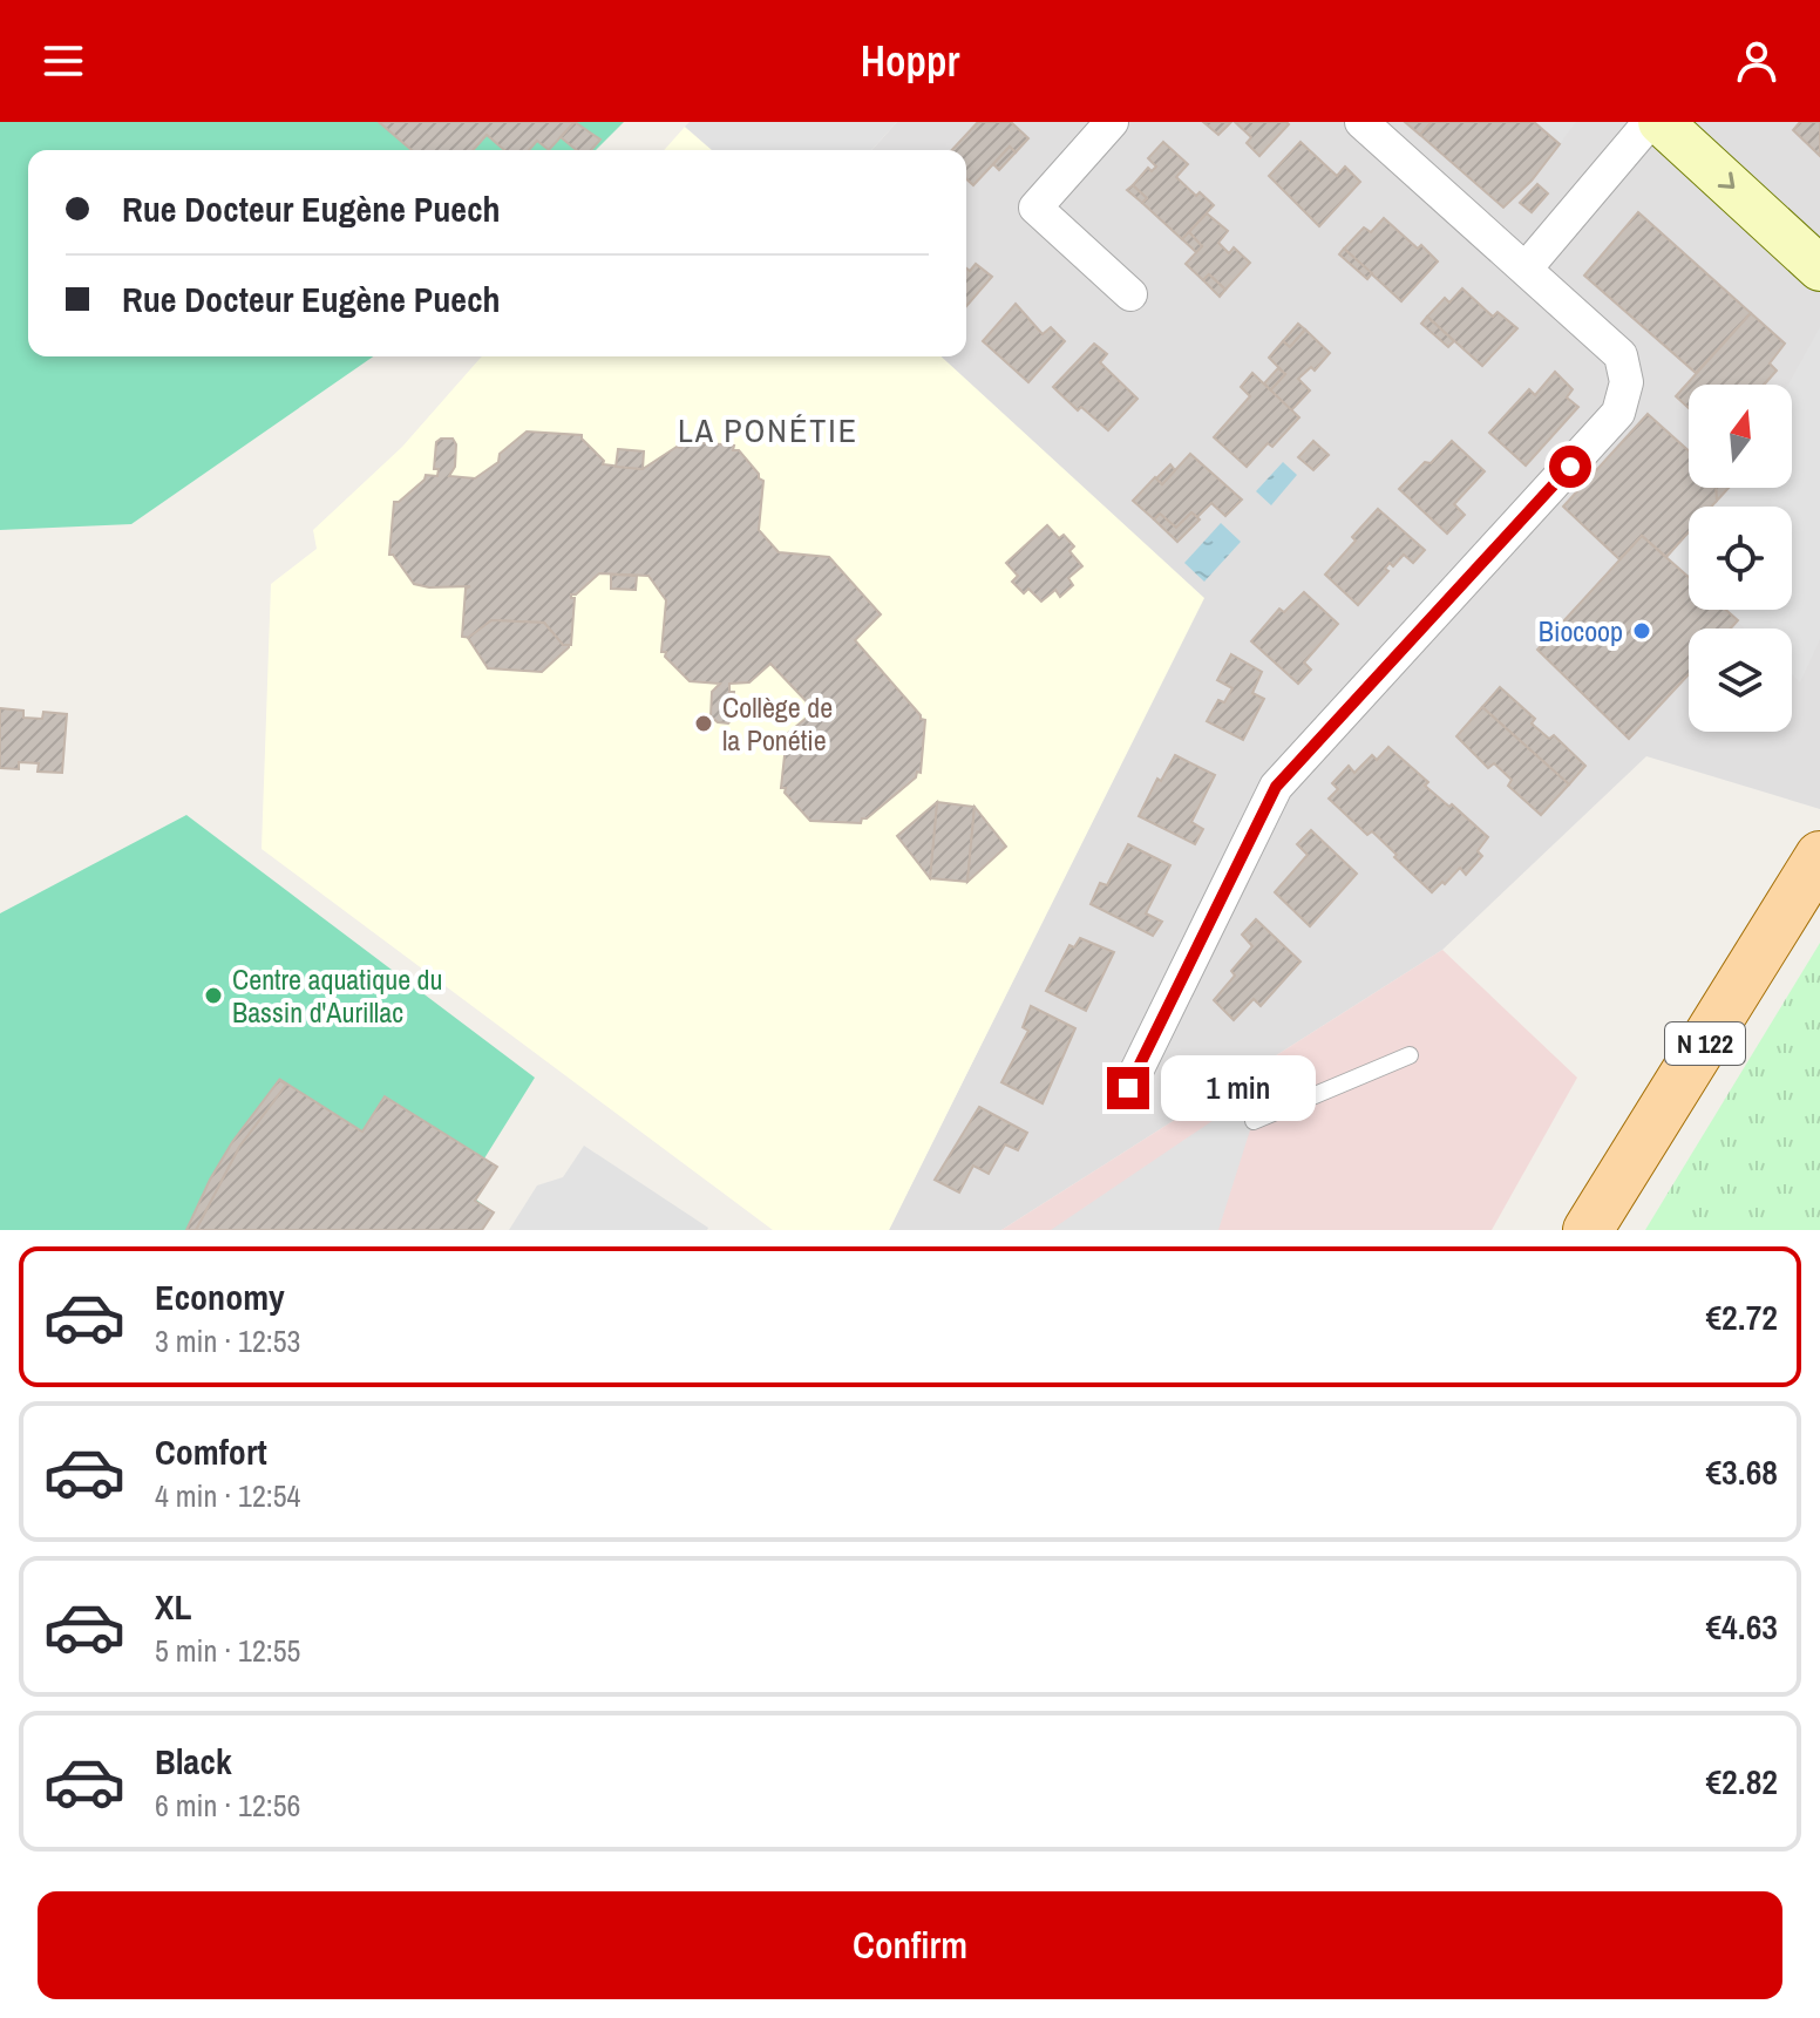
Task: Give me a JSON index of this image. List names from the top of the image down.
{
  "streets": {
    "main road": ["N 122"]
  },
  "districts": ["LA PONÉTIE"],
  "places": ["Biocoop", "Collège de la Ponétie", "Centre aquatique du Bassin d'Aurillac"],
  "north": "top",
  "page": {
    "header": "Hoppr",
    "banner": ["Rue Docteur Eugène Puech", "Rue Docteur Eugène Puech"],
    "bubble": "1 min",
    "list": [
      {
        "name": "Economy",
        "note": "3 min · 12:53",
        "value": "€2.72"
      },
      {
        "name": "Comfort",
        "note": "4 min · 12:54",
        "value": "€3.68"
      },
      {
        "name": "XL",
        "note": "5 min · 12:55",
        "value": "€4.63"
      },
      {
        "name": "Black",
        "note": "6 min · 12:56",
        "value": "€2.82"
      }
    ],
    "buttons": "Confirm"
  }
}
